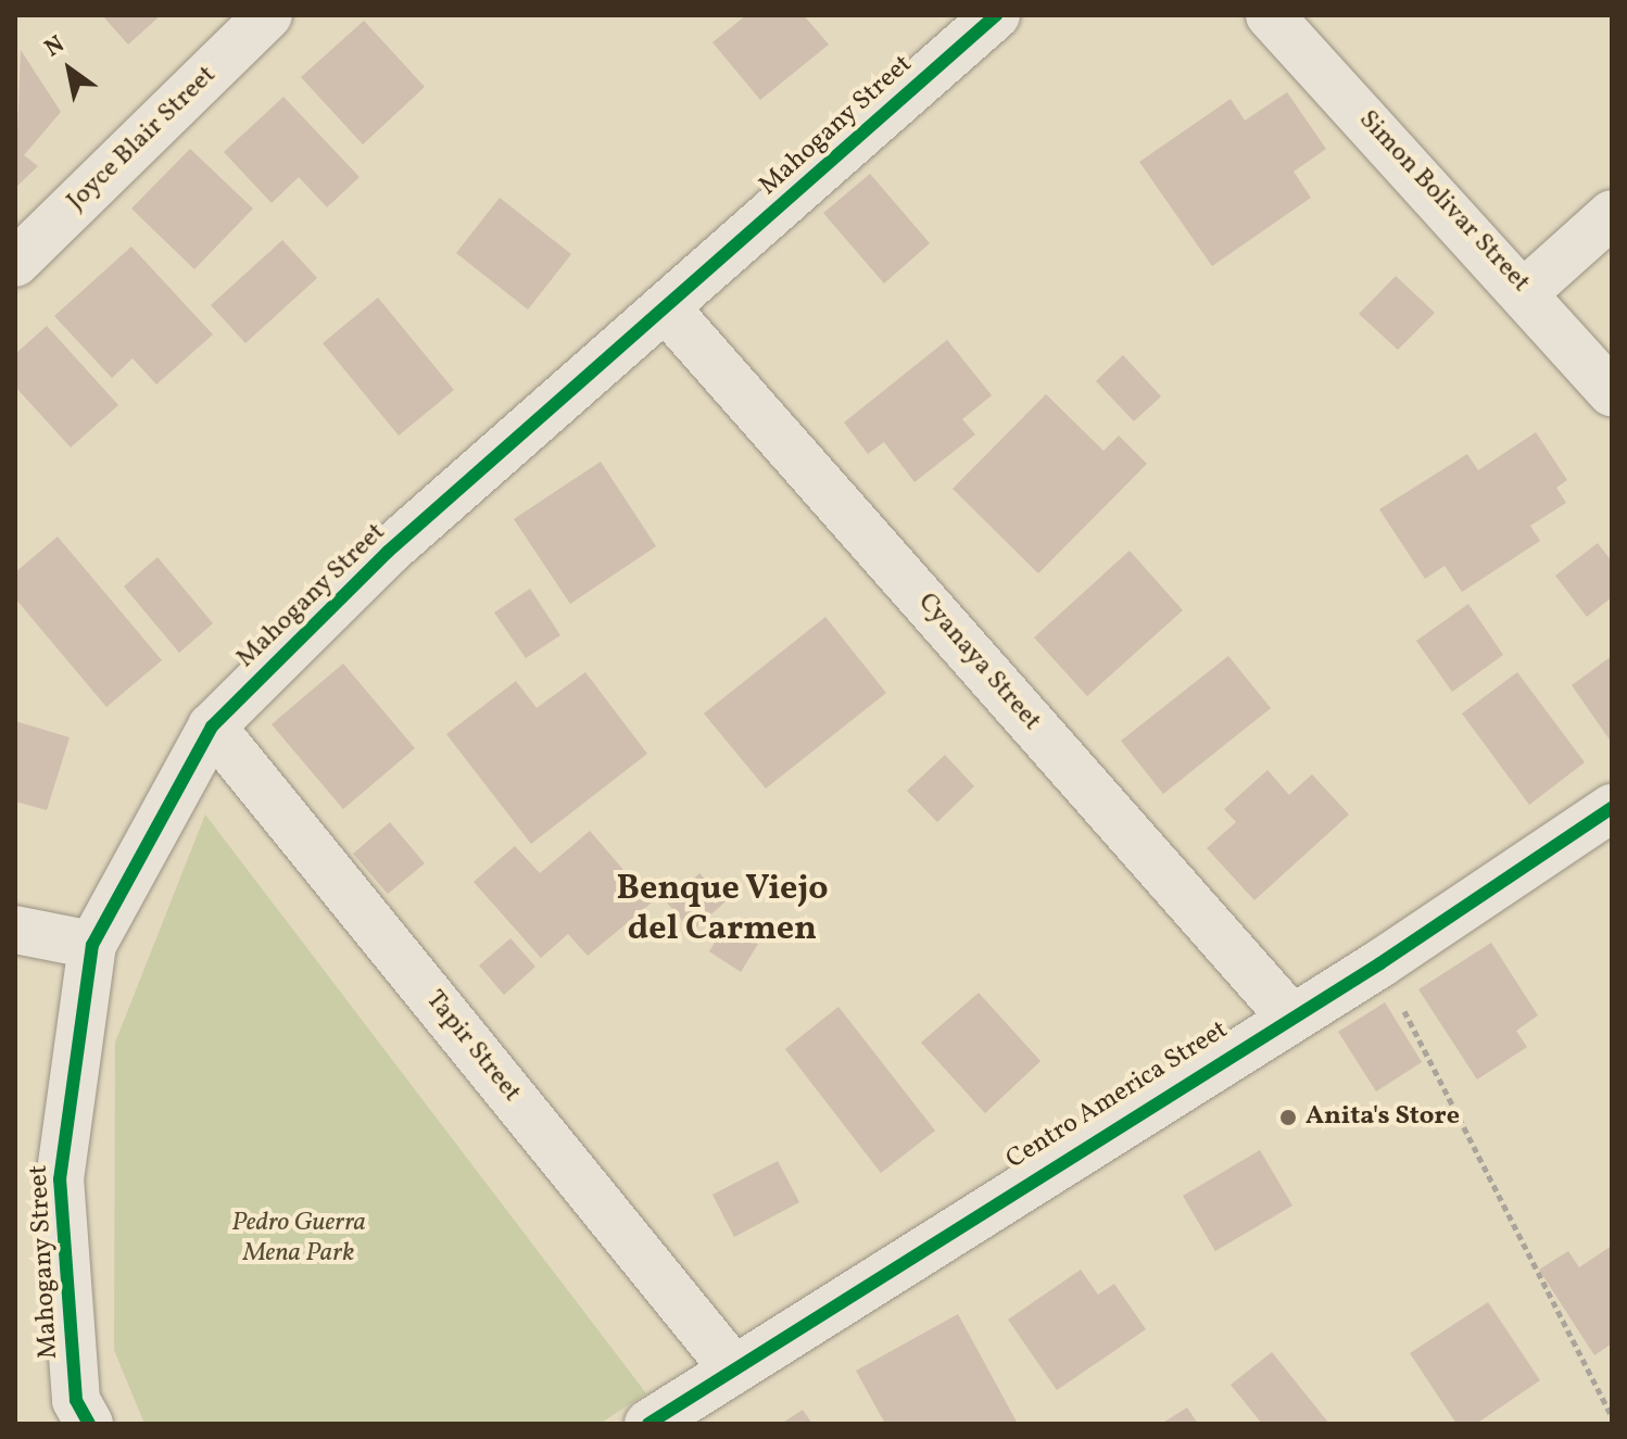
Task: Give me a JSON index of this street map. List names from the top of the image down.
{
  "streets": {
    "street": [
      "Mahogany Street",
      "Joyce Blair Street",
      "Simon Bolivar Street",
      "Cyanaya Street",
      "Tapir Street",
      "Centro America Street"
    ]
  },
  "crossings": [
    ["Mahogany Street", "Cyanaya Street"],
    ["Mahogany Street", "Tapir Street"],
    ["Cyanaya Street", "Centro America Street"],
    ["Tapir Street", "Centro America Street"]
  ],
  "districts": ["Benque Viejo del Carmen"],
  "parks": ["Pedro Guerra Mena Park"],
  "places": ["Anita's Store"],
  "north": "top left"
}
